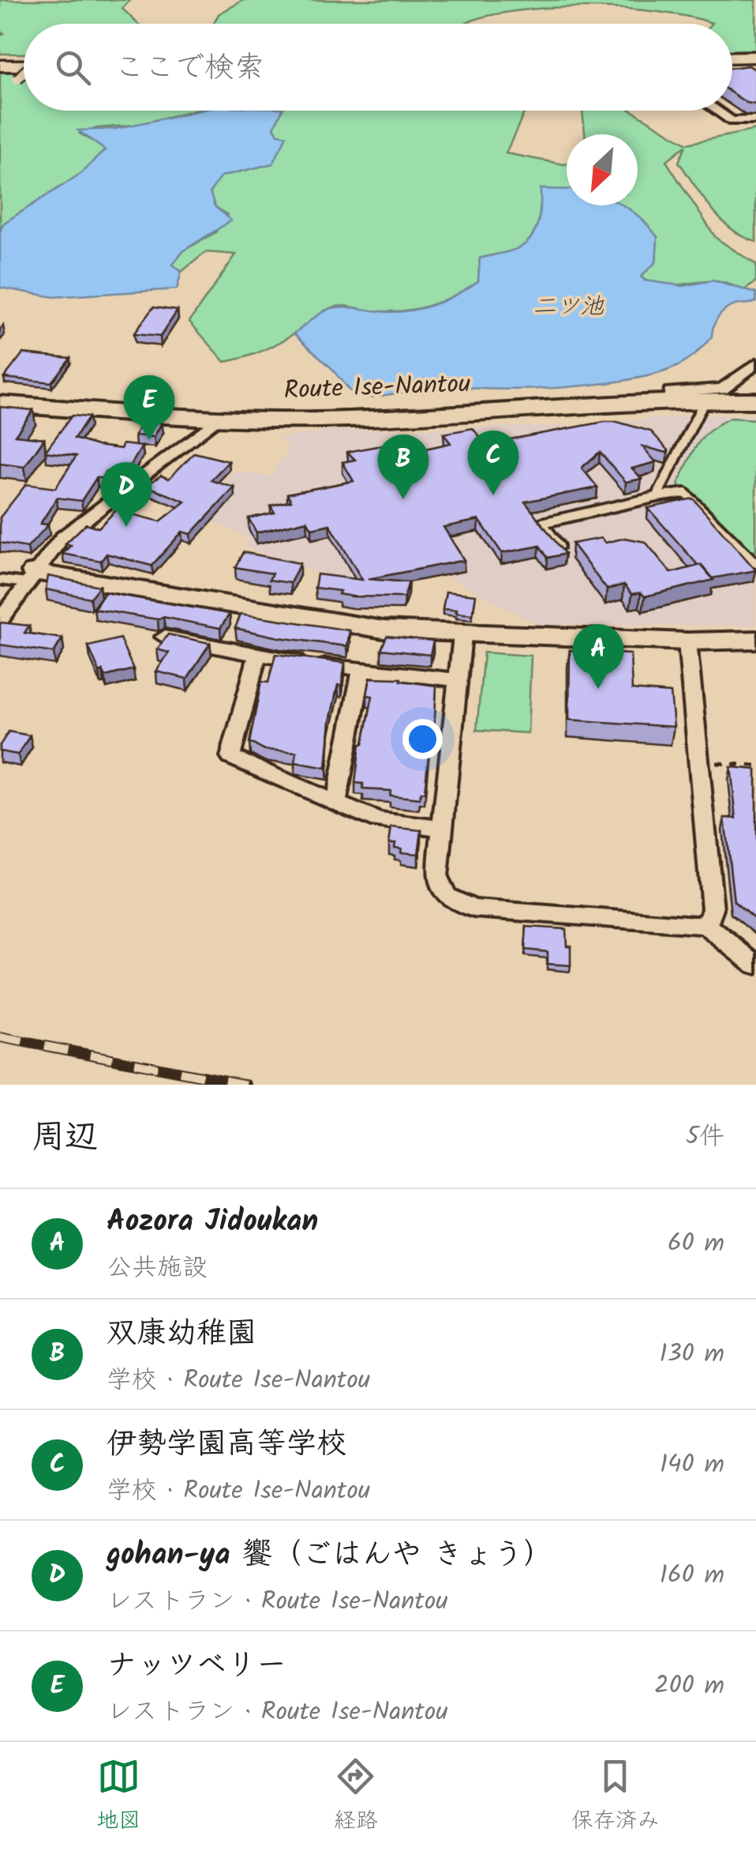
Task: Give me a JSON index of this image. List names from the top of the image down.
{
  "streets": {
    "main road": ["Route Ise-Nantou"]
  },
  "water": ["二ツ池"],
  "north": "bottom left",
  "page": {
    "search": "ここで検索",
    "pins": [
      "E",
      "C",
      "B",
      "D",
      "A"
    ],
    "heading": ["周辺", "5件"],
    "list": [
      {
        "mark": "A",
        "name": "Aozora Jidoukan",
        "note": "公共施設",
        "value": "60 m"
      },
      {
        "mark": "B",
        "name": "双康幼稚園",
        "note": "学校 · Route Ise-Nantou",
        "value": "130 m"
      },
      {
        "mark": "C",
        "name": "伊勢学園高等学校",
        "note": "学校 · Route Ise-Nantou",
        "value": "140 m"
      },
      {
        "mark": "D",
        "name": "gohan-ya 饗（ごはんや きょう）",
        "note": "レストラン · Route Ise-Nantou",
        "value": "160 m"
      },
      {
        "mark": "E",
        "name": "ナッツベリー",
        "note": "レストラン · Route Ise-Nantou",
        "value": "200 m"
      }
    ],
    "nav": ["地図", "経路", "保存済み"]
  }
}
